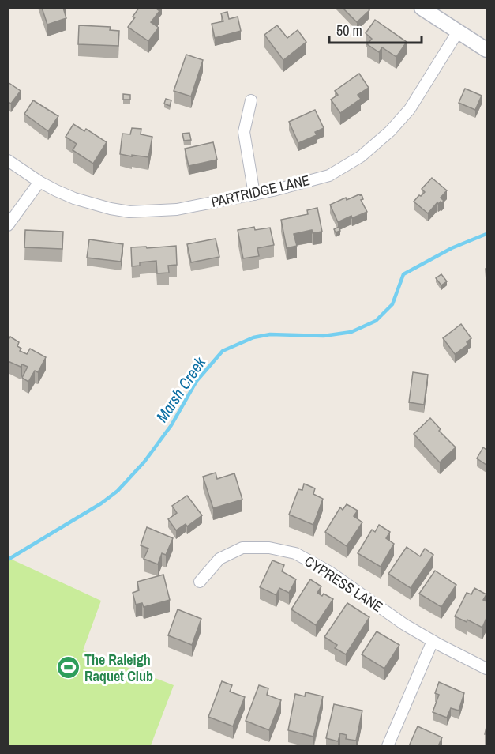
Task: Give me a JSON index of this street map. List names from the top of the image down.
{
  "streets": {
    "street": ["PARTRIDGE LANE", "CYPRESS LANE"]
  },
  "water": ["Marsh Creek"],
  "places": {
    "sports": ["The Raleigh Raquet Club"]
  },
  "scale_bar": "50 m"
}
